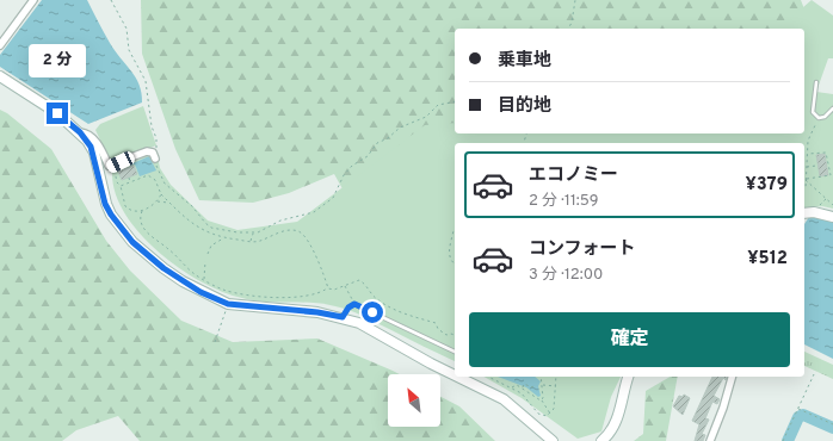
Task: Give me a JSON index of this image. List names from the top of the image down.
{
  "north": "top left",
  "page": {
    "banner": ["乗車地", "目的地"],
    "bubble": "2 分",
    "list": [
      {
        "name": "エコノミー",
        "note": "2 分 · 11:59",
        "value": "¥379"
      },
      {
        "name": "コンフォート",
        "note": "3 分 · 12:00",
        "value": "¥512"
      }
    ],
    "buttons": "確定"
  }
}
